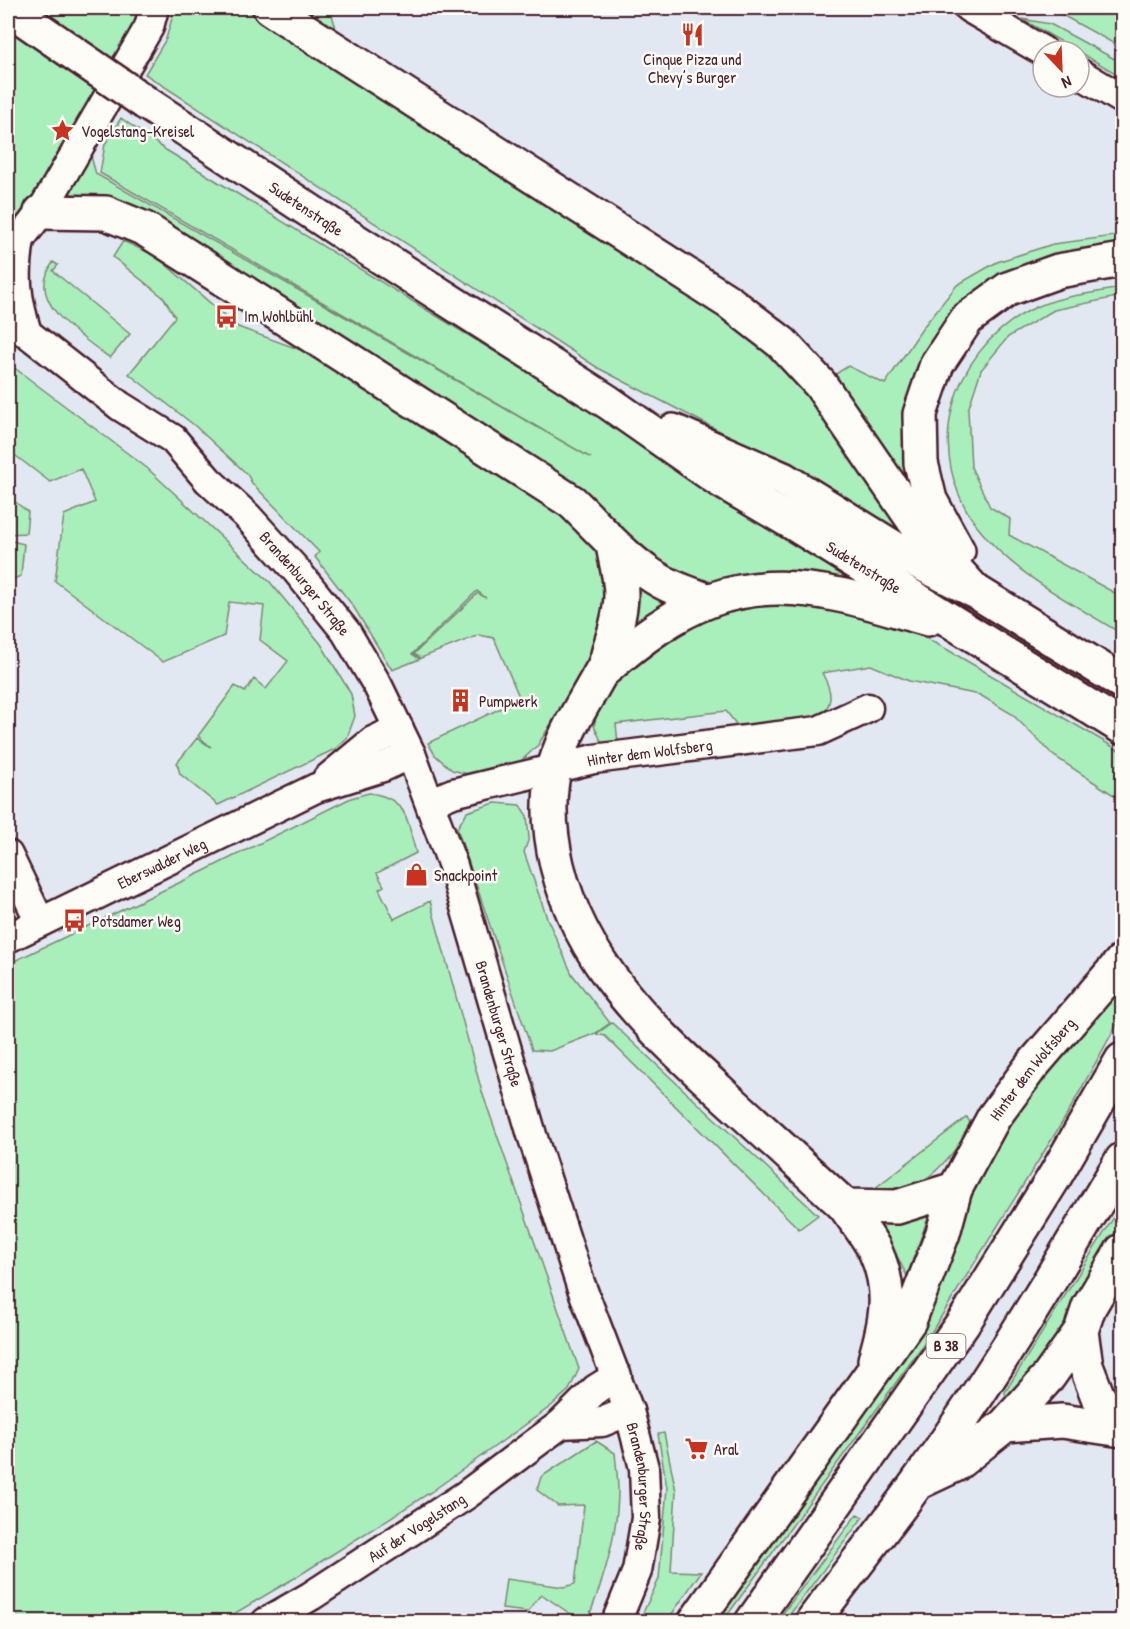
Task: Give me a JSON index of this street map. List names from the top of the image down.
{
  "streets": {
    "main road": ["Sudetenstraße", "Hinter dem Wolfsberg", "B 38"],
    "street": ["Brandenburger Straße", "Eberswalder Weg", "Auf der Vogelstang"]
  },
  "crossings": [
    ["Brandenburger Straße", "Hinter dem Wolfsberg"],
    ["Brandenburger Straße", "Eberswalder Weg"],
    ["Brandenburger Straße", "Auf der Vogelstang"]
  ],
  "places": {
    "restaurant": ["Cinque Pizza und Chevy’s Burger"],
    "place": ["Vogelstang-Kreisel"],
    "bus stop": ["Im Wohlbühl", "Potsdamer Weg"],
    "building": ["Pumpwerk"],
    "shop": ["Snackpoint"],
    "supermarket": ["Aral"]
  },
  "north": "bottom right"
}
